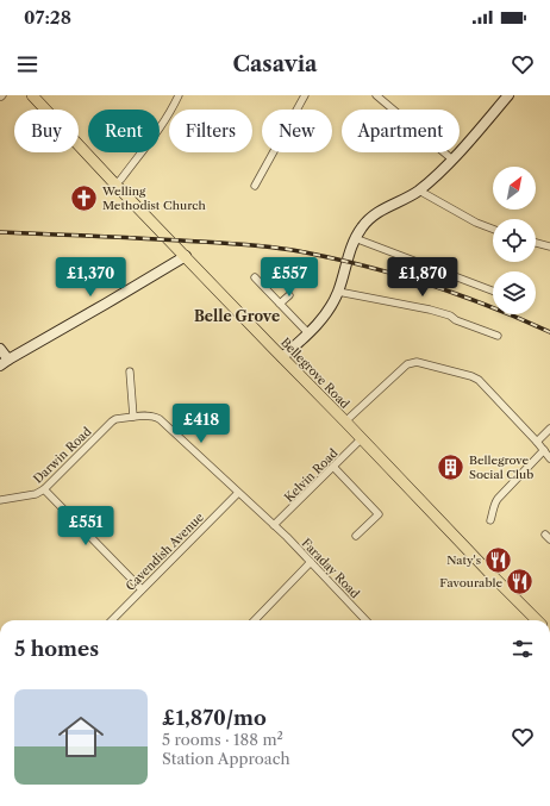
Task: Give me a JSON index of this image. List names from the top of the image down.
{
  "streets": {
    "main road": ["Bellegrove Road"],
    "street": [
      "Darwin Road",
      "Kelvin Road",
      "Cavendish Avenue",
      "Faraday Road"
    ]
  },
  "crossings": [
    ["Bellegrove Road", "Kelvin Road"],
    ["Darwin Road", "Kelvin Road"],
    ["Darwin Road", "Cavendish Avenue"],
    ["Darwin Road", "Faraday Road"],
    ["Kelvin Road", "Faraday Road"]
  ],
  "districts": ["Belle Grove"],
  "places": {
    "church": ["Welling Methodist Church"],
    "building": ["Bellegrove Social Club"],
    "restaurant": ["Naty's", "Favourable"]
  },
  "north": "top right",
  "page": {
    "status": "07:28",
    "header": "Casavia",
    "chip": [
      "Buy",
      "Rent",
      "Filters",
      "New",
      "Apartment"
    ],
    "price": [
      "£1,370",
      "£557",
      "£1,870",
      "£418",
      "£551"
    ],
    "heading": "5 homes",
    "list": [
      {
        "name": "£1,870/mo",
        "note": "5 rooms · 188 m² · Station Approach"
      }
    ]
  }
}
